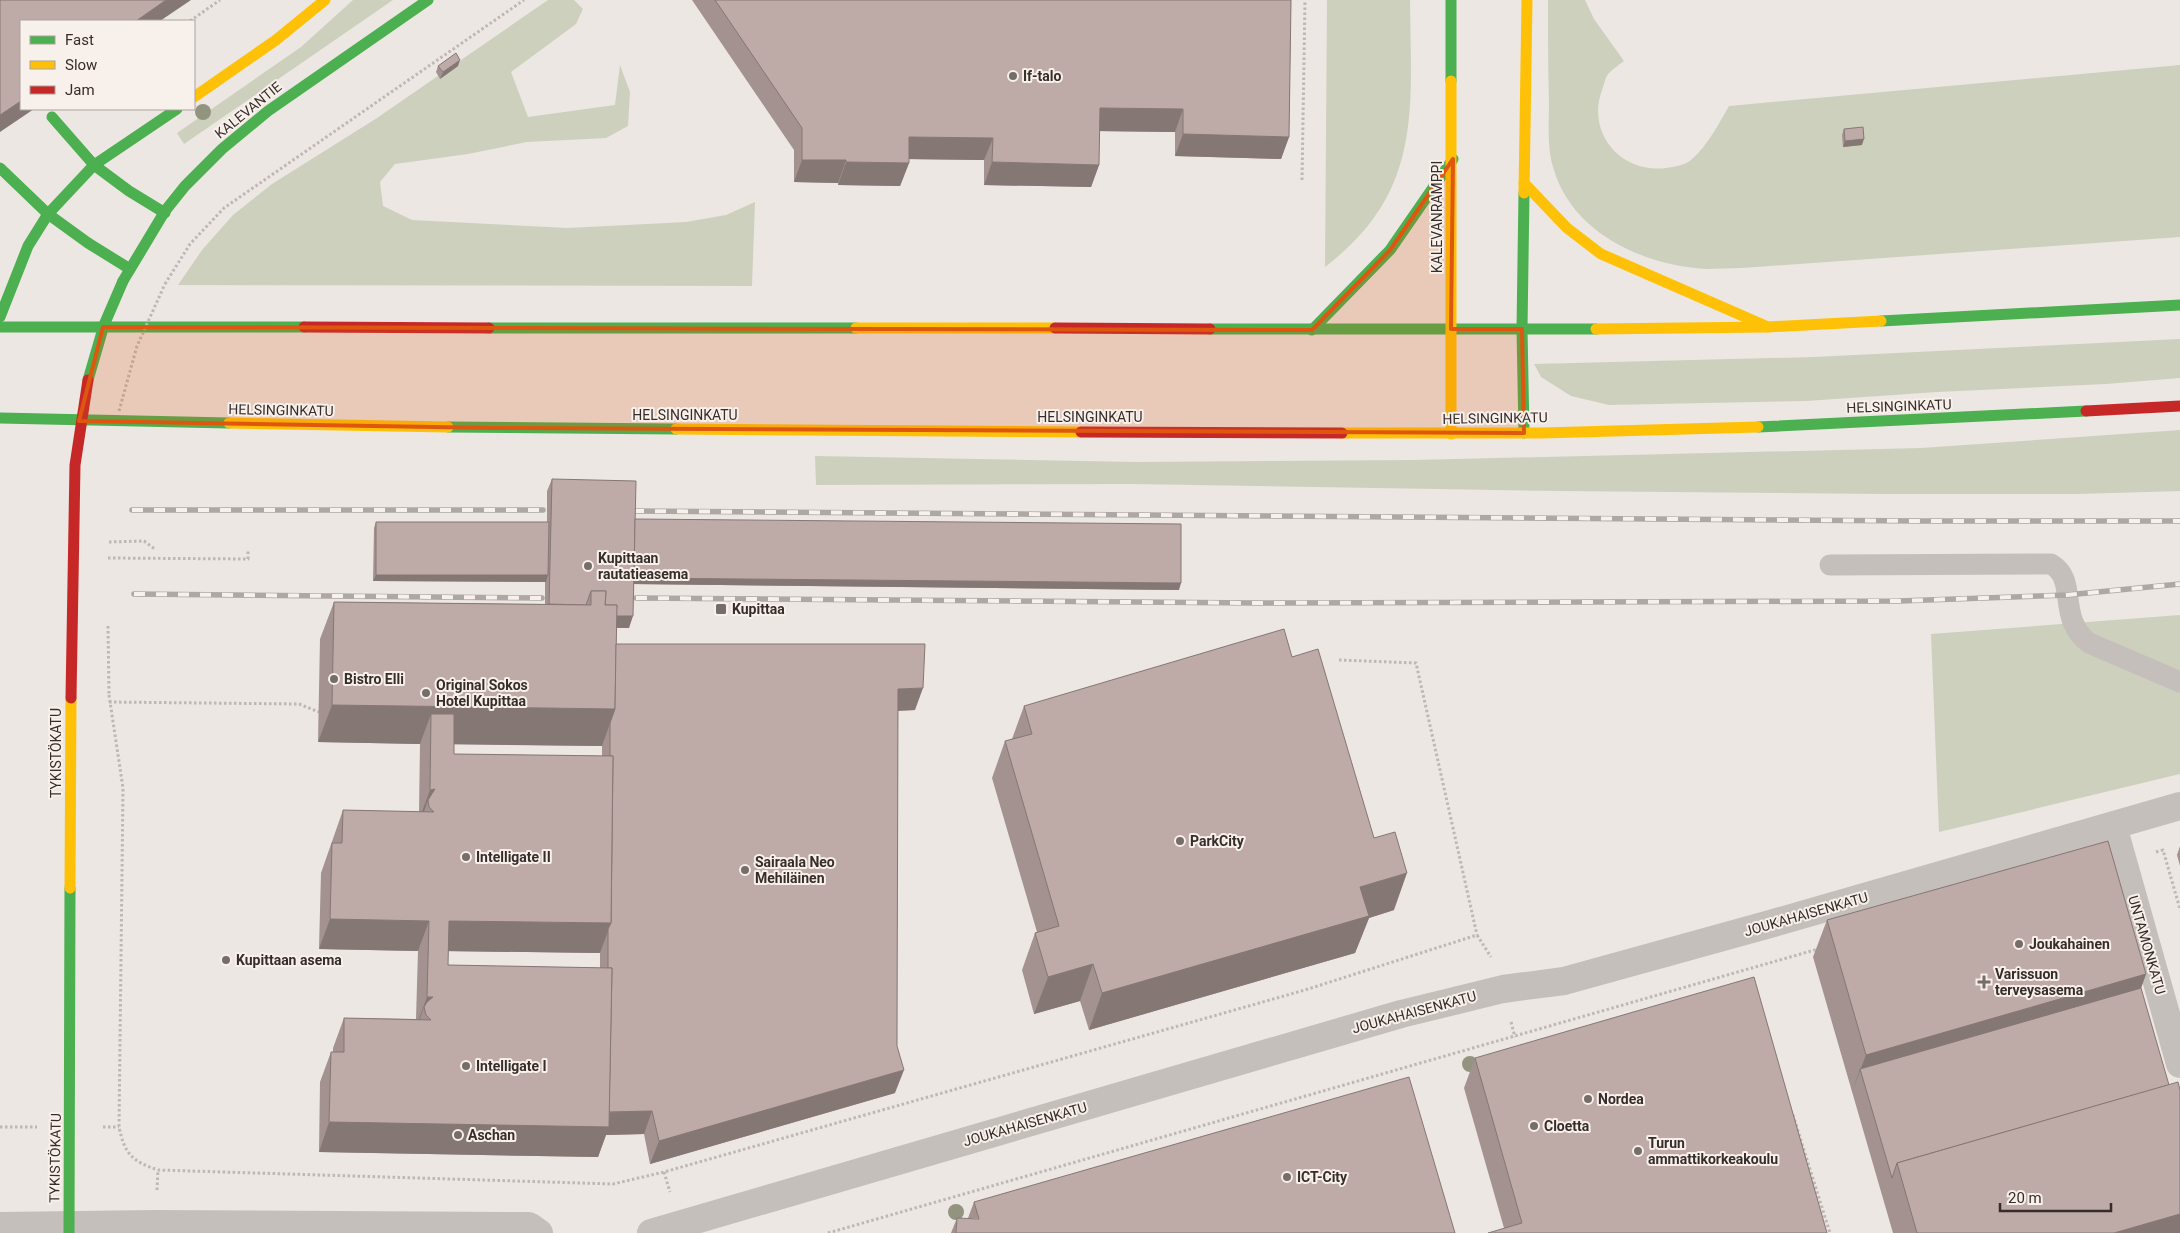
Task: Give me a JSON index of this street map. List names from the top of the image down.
{
  "streets": {
    "main road": [
      "KALEVANTIE",
      "KALEVANRAMPPI",
      "HELSINGINKATU",
      "TYKISTÖKATU"
    ],
    "street": ["JOUKAHAISENKATU", "UNTAMONKATU"]
  },
  "crossings": [
    ["KALEVANTIE", "TYKISTÖKATU"],
    ["KALEVANRAMPPI", "HELSINGINKATU"],
    ["JOUKAHAISENKATU", "UNTAMONKATU"]
  ],
  "places": {
    "other": [
      "If-talo",
      "Kupittaan rautatieasema",
      "Bistro Elli",
      "Original Sokos Hotel Kupittaa",
      "ParkCity",
      "Intelligate II",
      "Sairaala Neo Mehiläinen",
      "Joukahainen",
      "Kupittaan asema",
      "Intelligate I",
      "Nordea",
      "Cloetta",
      "Aschan",
      "Turun ammattikorkeakoulu",
      "ICT-City"
    ],
    "transit": ["Kupittaa"],
    "health": ["Varissuon terveysasema"]
  },
  "legend": ["Fast", "Slow", "Jam"],
  "scale_bar": "20 m"
}
